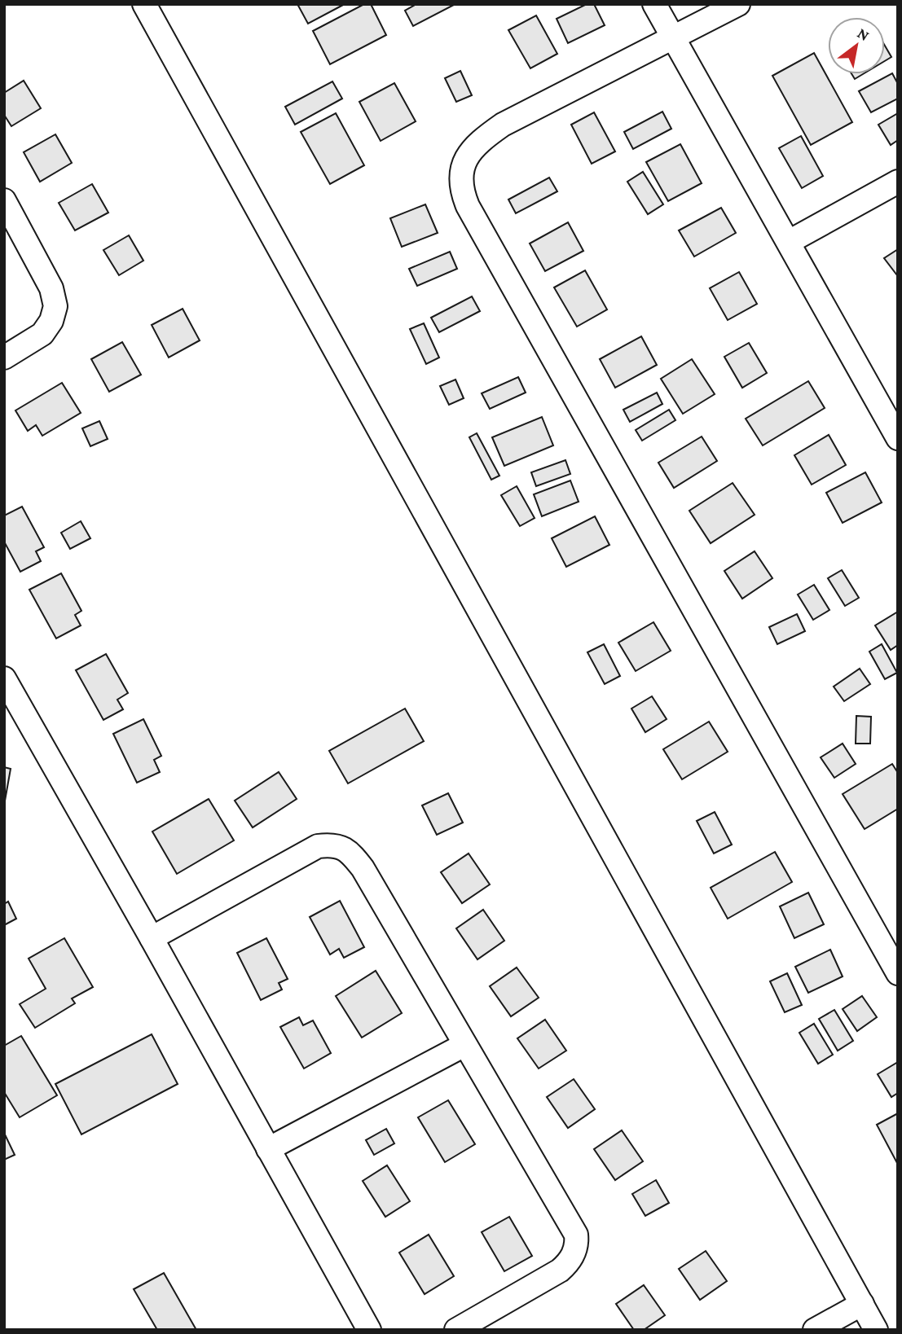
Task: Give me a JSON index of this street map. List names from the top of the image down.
{
  "north": "top right"
}
